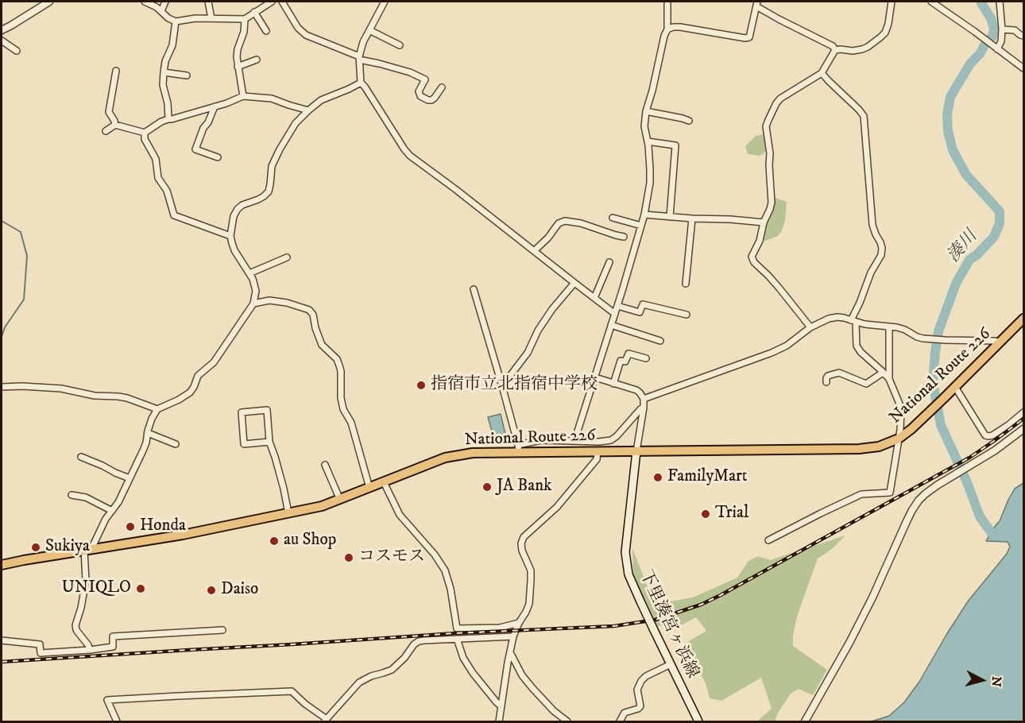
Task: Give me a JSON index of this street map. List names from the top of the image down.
{
  "streets": {
    "highway": ["National Route 226"],
    "main road": ["下里湊宮ヶ浜線"]
  },
  "crossings": [
    ["National Route 226", "下里湊宮ヶ浜線"]
  ],
  "water": ["湊川"],
  "places": [
    "指宿市立北指宿中学校",
    "FamilyMart",
    "JA Bank",
    "Trial",
    "Honda",
    "au Shop",
    "Sukiya",
    "コスモス",
    "UNIQLO",
    "Daiso"
  ],
  "north": "right"
}
